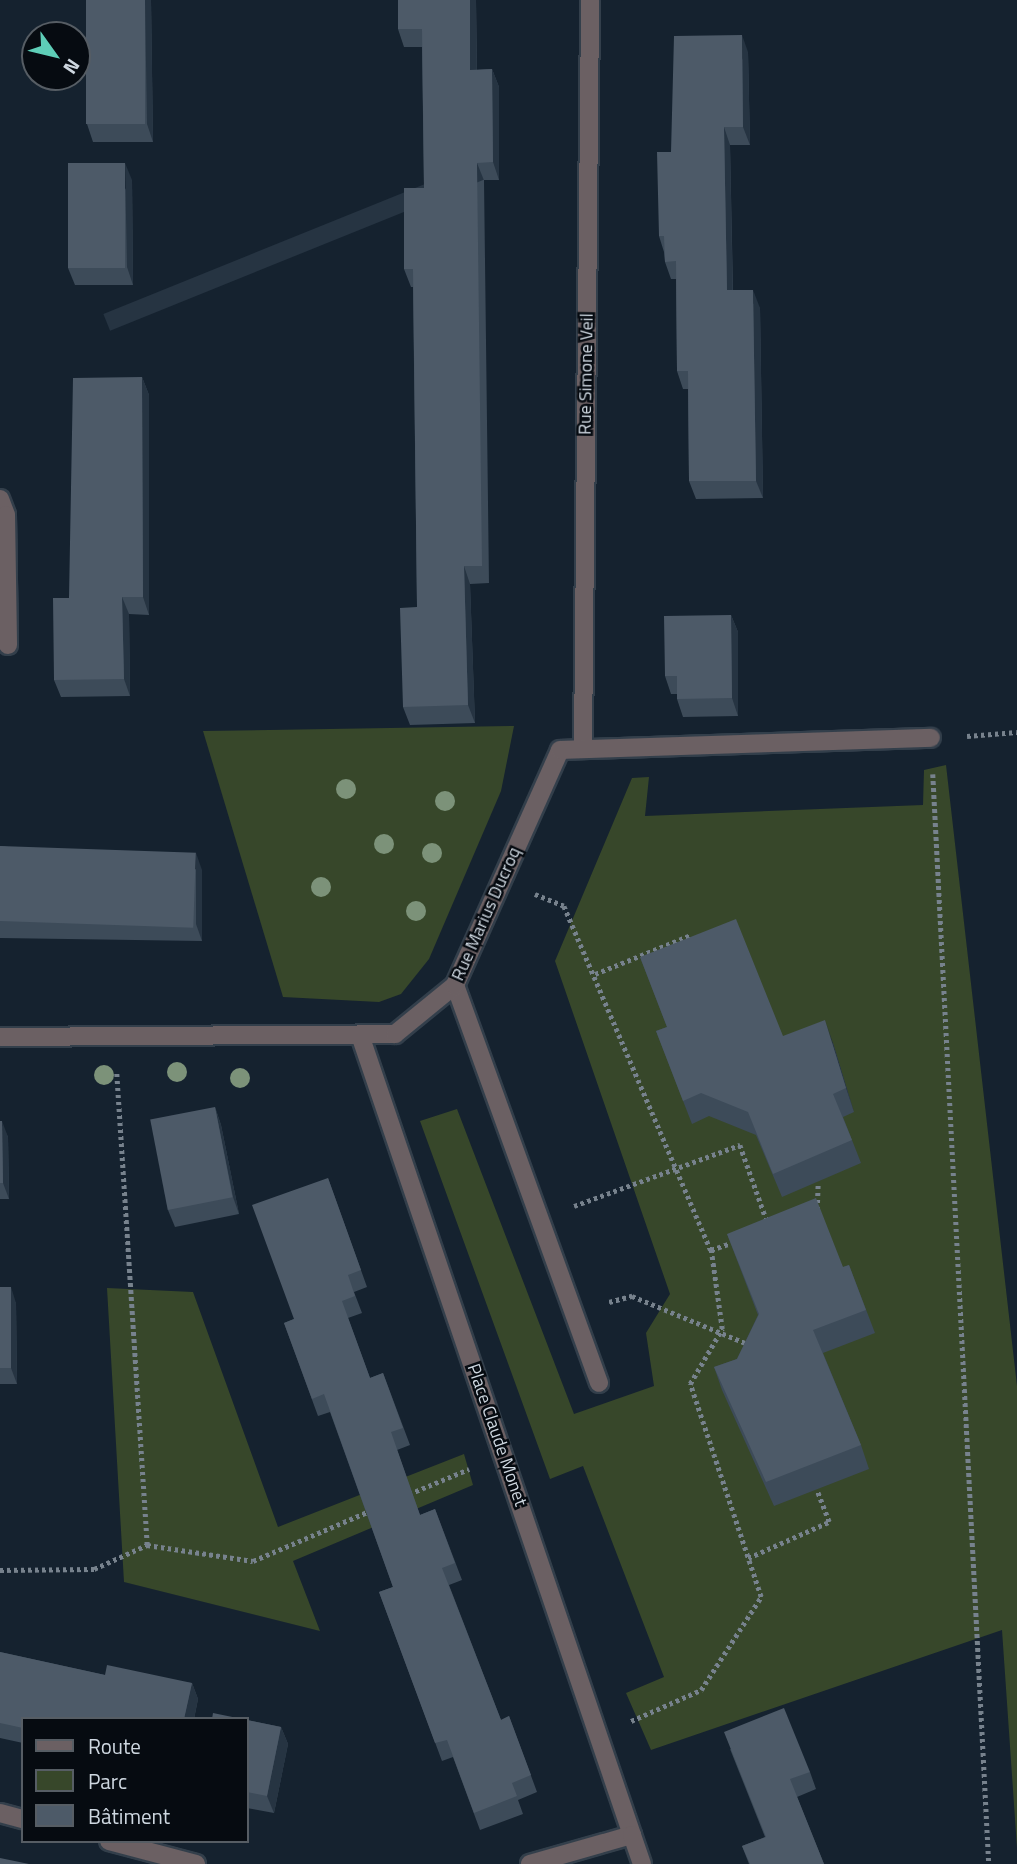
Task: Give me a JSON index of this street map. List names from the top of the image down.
{
  "streets": {
    "street": ["Rue Simone Veil", "Rue Marius Ducroq", "Place Claude Monet"]
  },
  "crossings": [
    ["Rue Simone Veil", "Rue Marius Ducroq"],
    ["Rue Marius Ducroq", "Place Claude Monet"]
  ],
  "legend": ["Route", "Parc", "Bâtiment"],
  "north": "bottom right"
}
